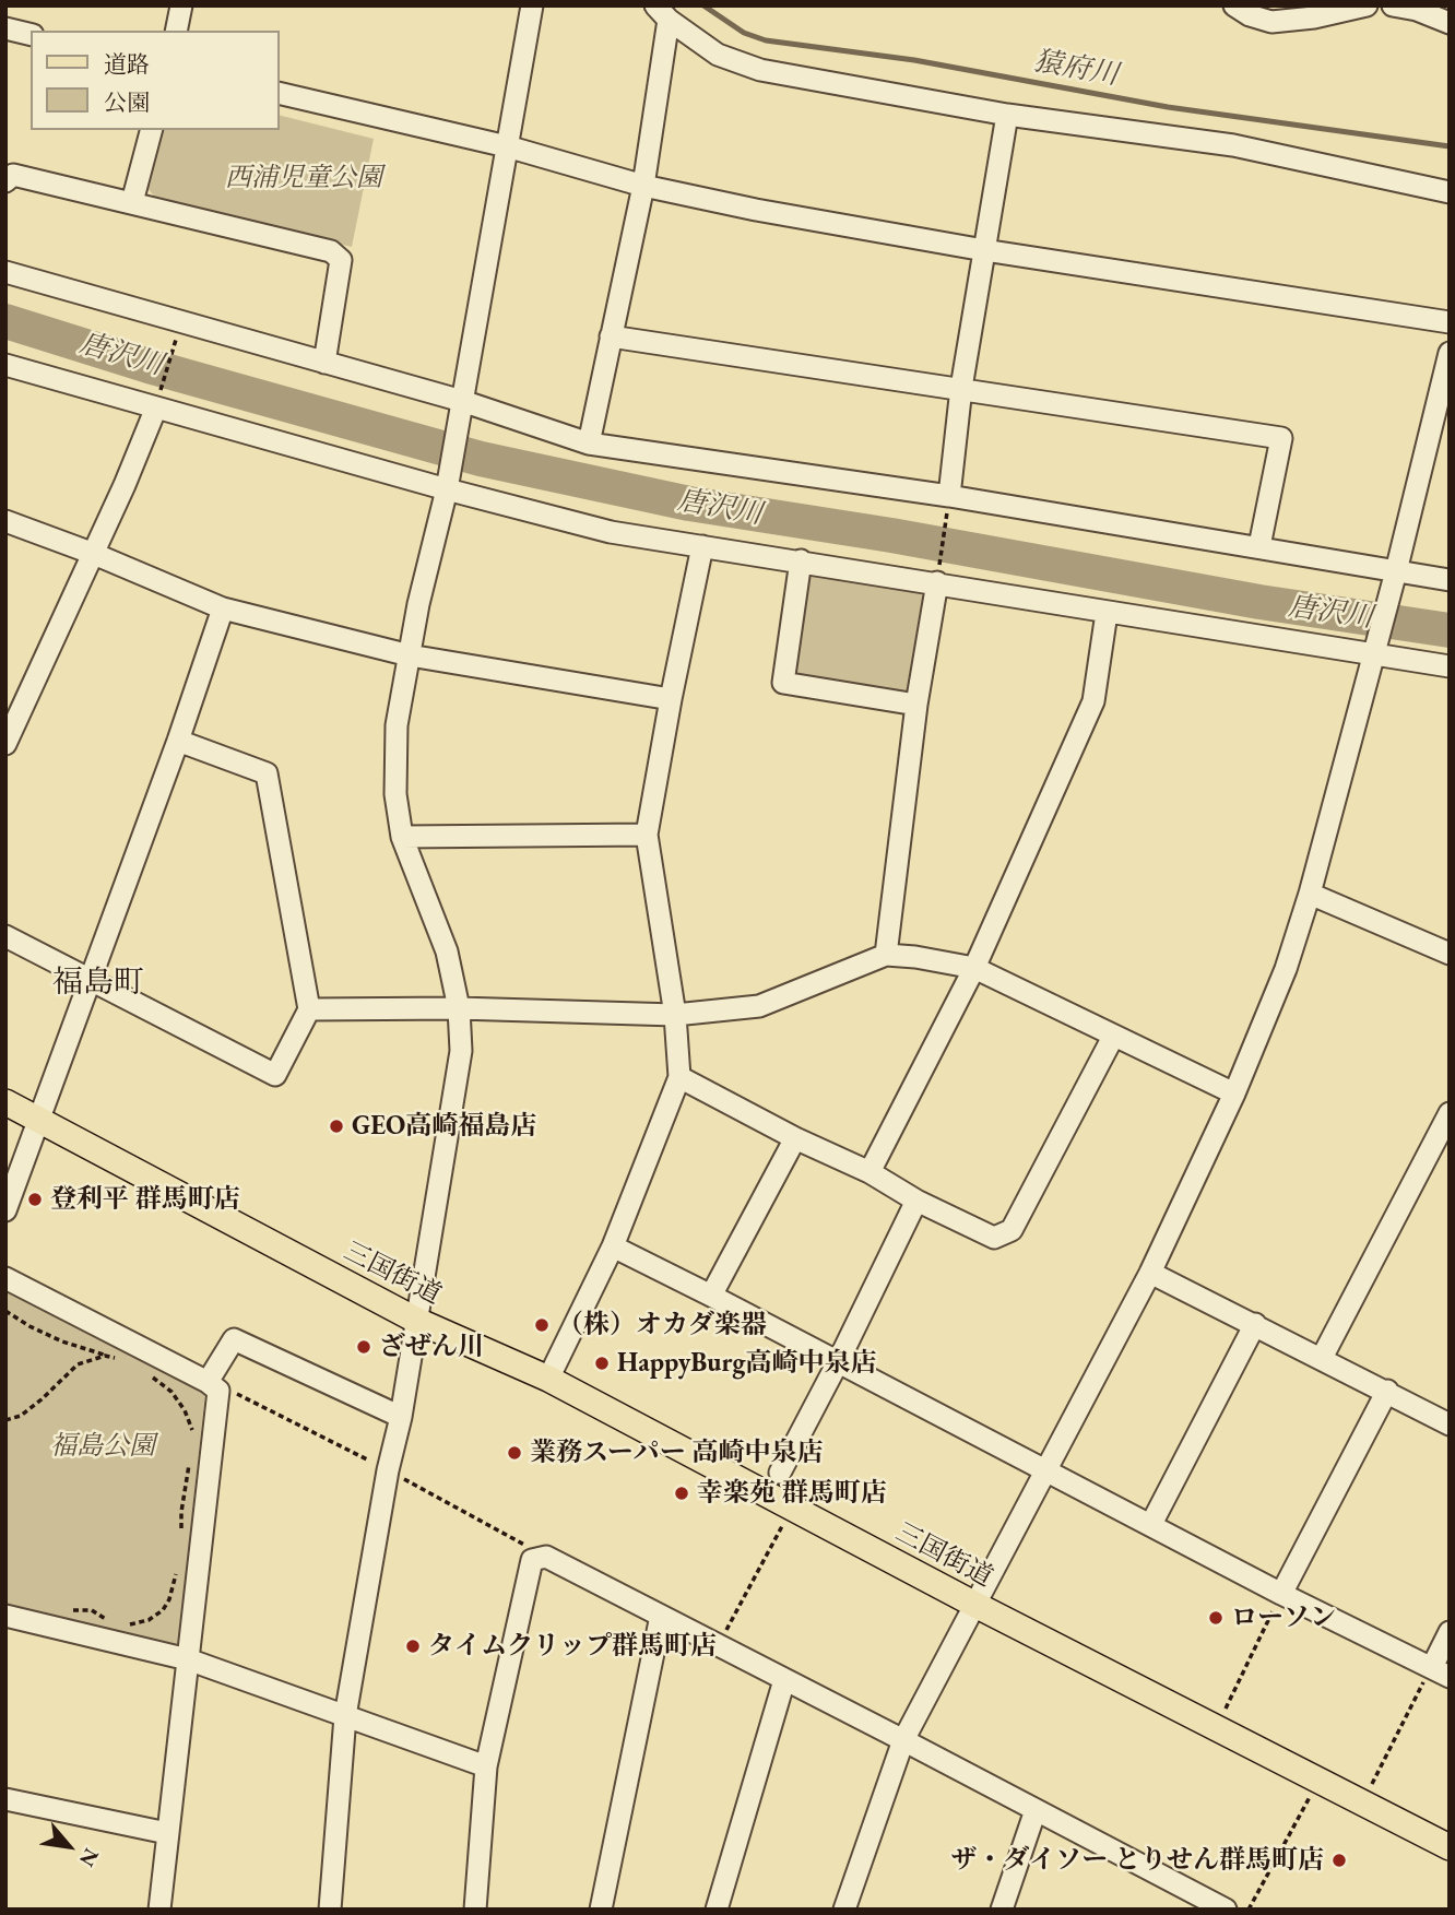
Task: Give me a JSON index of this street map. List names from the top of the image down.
{
  "streets": {
    "main road": ["三国街道"]
  },
  "districts": ["福島町"],
  "water": ["猿府川", "唐沢川"],
  "parks": ["西浦児童公園", "福島公園"],
  "places": [
    "GEO高崎福島店",
    "登利平 群馬町店",
    "（株）オカダ楽器",
    "ざぜん川",
    "HappyBurg高崎中泉店",
    "業務スーパー 高崎中泉店",
    "幸楽苑 群馬町店",
    "ローソン",
    "タイムクリップ群馬町店",
    "ザ・ダイソー とりせん群馬町店"
  ],
  "legend": ["道路", "公園"],
  "north": "bottom right"
}
